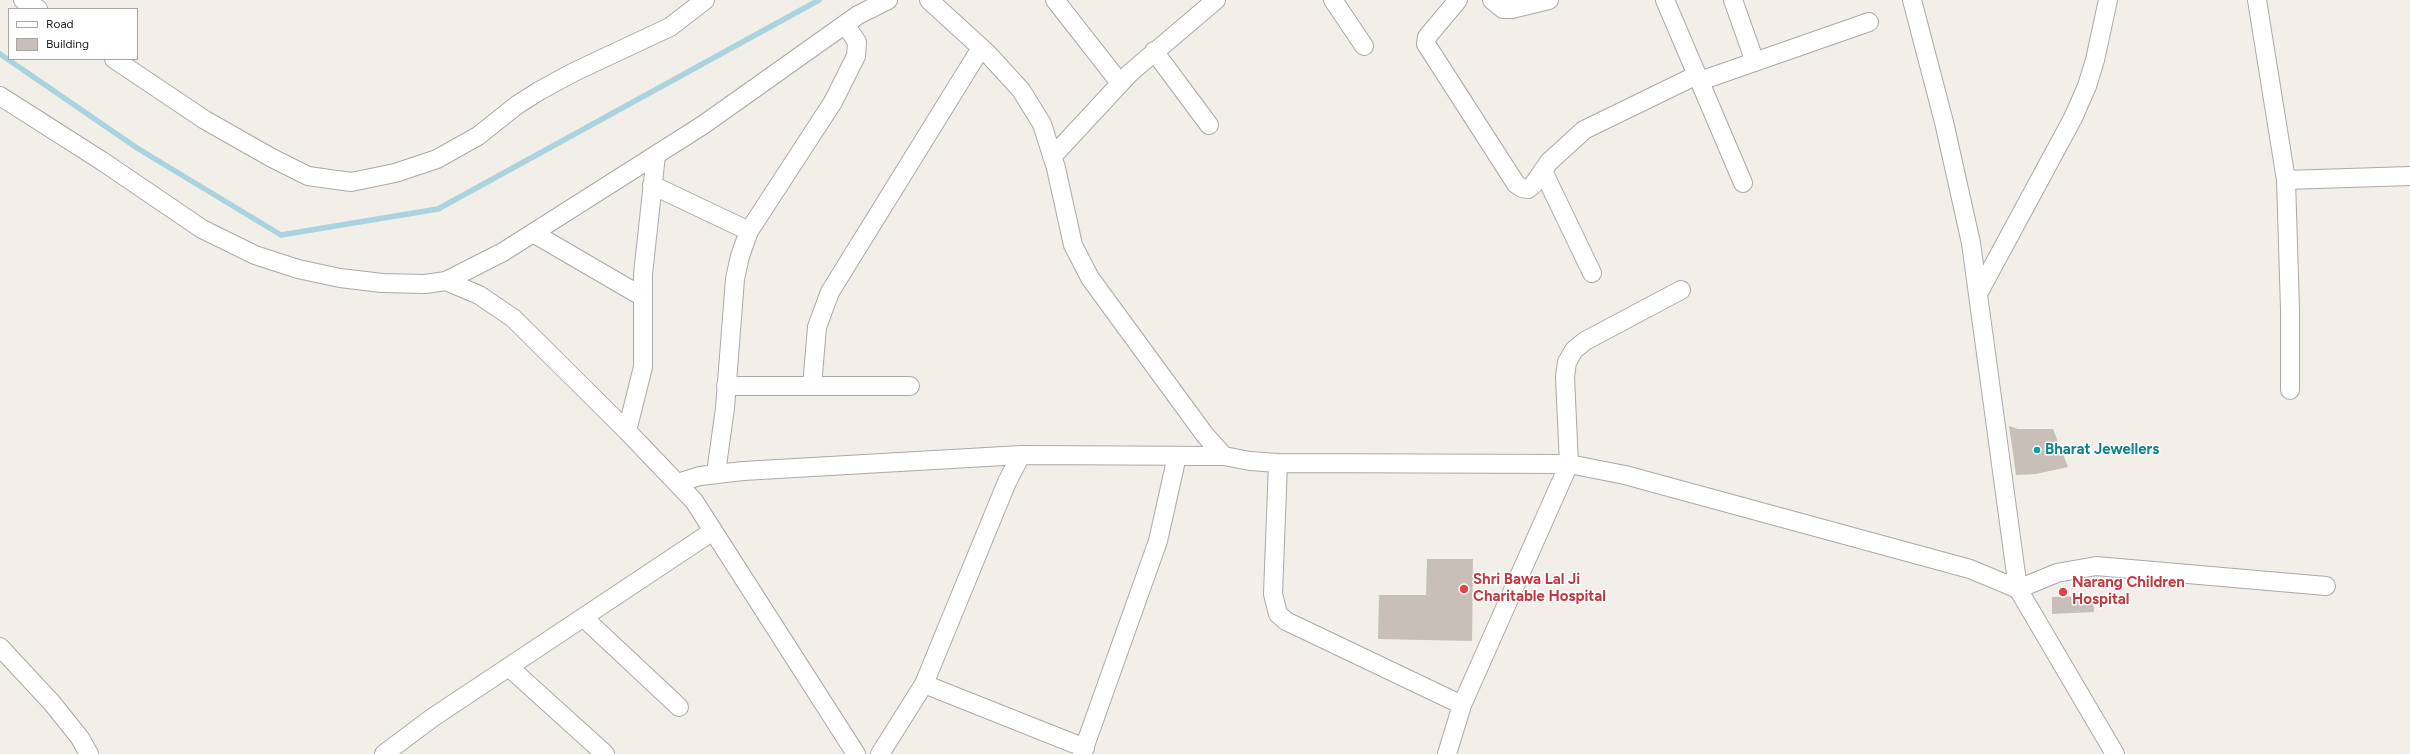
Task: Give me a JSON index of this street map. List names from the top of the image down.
{
  "places": ["Bharat Jewellers", "Shri Bawa Lal Ji Charitable Hospital", "Narang Children Hospital"],
  "legend": ["Road", "Building"]
}
